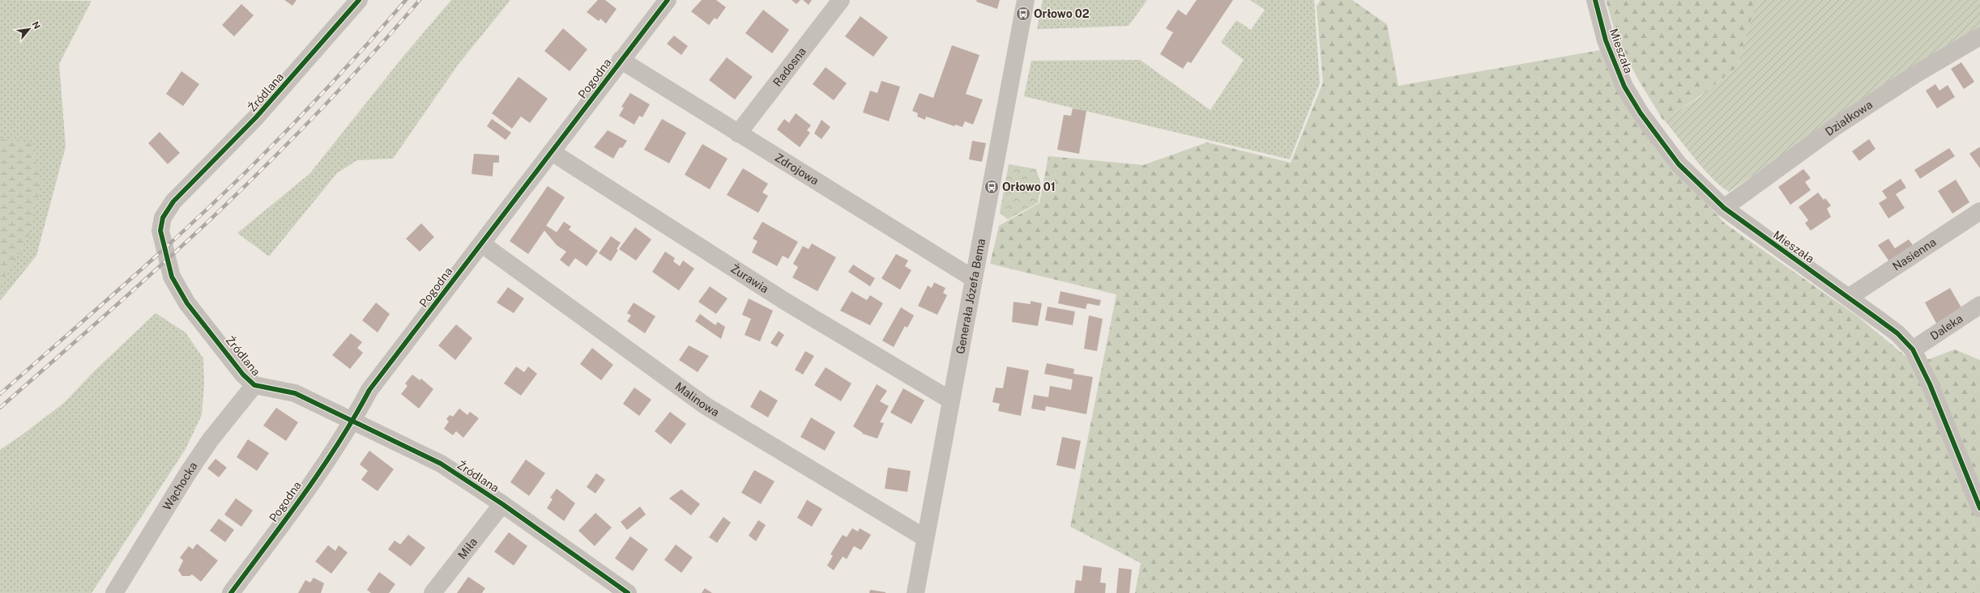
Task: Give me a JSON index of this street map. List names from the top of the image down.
{
  "streets": {
    "street": [
      "Mieszała",
      "Radosna",
      "Pogodna",
      "Źródlana",
      "Działkowa",
      "Zdrojowa",
      "Nasienna",
      "Żurawia",
      "Generała Józefa Bema",
      "Daleka",
      "Malinowa",
      "Wąchocka",
      "Miła"
    ]
  },
  "crossings": [
    ["Mieszała", "Działkowa"],
    ["Mieszała", "Nasienna"],
    ["Mieszała", "Daleka"],
    ["Radosna", "Zdrojowa"],
    ["Pogodna", "Źródlana"],
    ["Pogodna", "Zdrojowa"],
    ["Pogodna", "Żurawia"],
    ["Pogodna", "Malinowa"],
    ["Źródlana", "Wąchocka"],
    ["Źródlana", "Miła"],
    ["Zdrojowa", "Generała Józefa Bema"],
    ["Żurawia", "Generała Józefa Bema"],
    ["Generała Józefa Bema", "Malinowa"]
  ],
  "places": {
    "bus stop": ["Orłowo 02", "Orłowo 01"]
  },
  "north": "top right"
}
